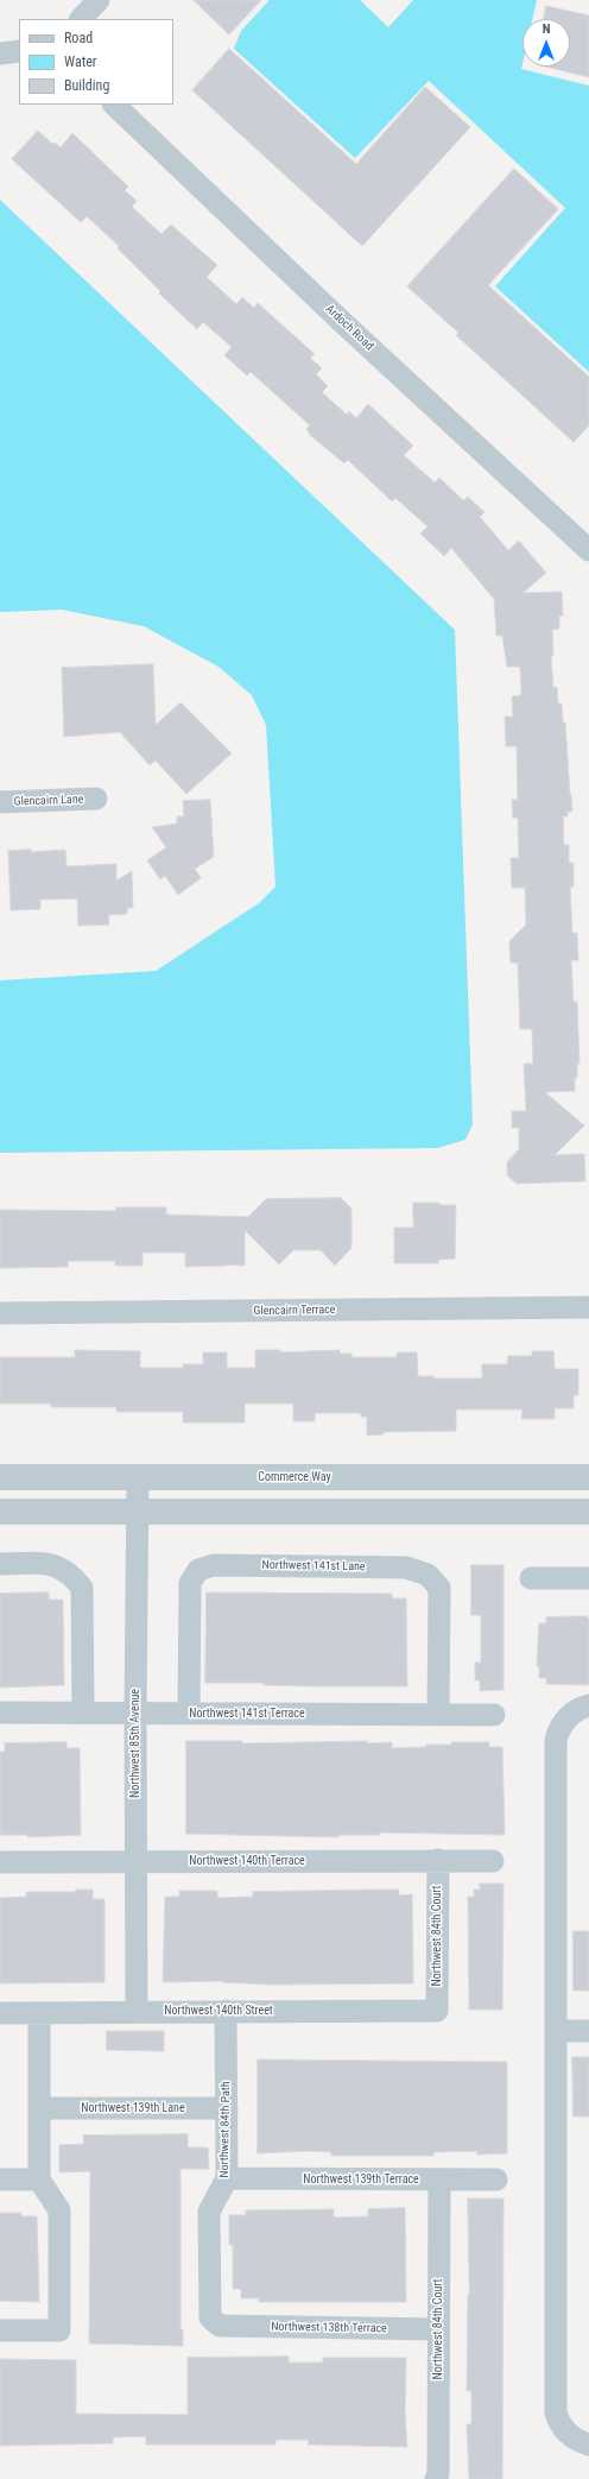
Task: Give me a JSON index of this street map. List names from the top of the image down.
{
  "streets": {
    "street": [
      "Ardoch Road",
      "Glencairn Lane",
      "Glencairn Terrace",
      "Commerce Way",
      "Northwest 141st Lane",
      "Northwest 141st Terrace",
      "Northwest 85th Avenue",
      "Northwest 140th Terrace",
      "Northwest 84th Court",
      "Northwest 140th Street",
      "Northwest 139th Lane",
      "Northwest 84th Path",
      "Northwest 139th Terrace",
      "Northwest 138th Terrace"
    ]
  },
  "crossings": [
    ["Commerce Way", "Northwest 85th Avenue"],
    ["Northwest 141st Lane", "Northwest 141st Terrace"],
    ["Northwest 141st Terrace", "Northwest 85th Avenue"],
    ["Northwest 85th Avenue", "Northwest 140th Terrace"],
    ["Northwest 85th Avenue", "Northwest 140th Street"],
    ["Northwest 140th Terrace", "Northwest 84th Court"],
    ["Northwest 84th Court", "Northwest 140th Street"],
    ["Northwest 84th Court", "Northwest 139th Terrace"],
    ["Northwest 84th Court", "Northwest 138th Terrace"],
    ["Northwest 140th Street", "Northwest 84th Path"],
    ["Northwest 139th Lane", "Northwest 84th Path"],
    ["Northwest 84th Path", "Northwest 139th Terrace"],
    ["Northwest 84th Path", "Northwest 138th Terrace"]
  ],
  "legend": ["Road", "Water", "Building"],
  "north": "top"
}
